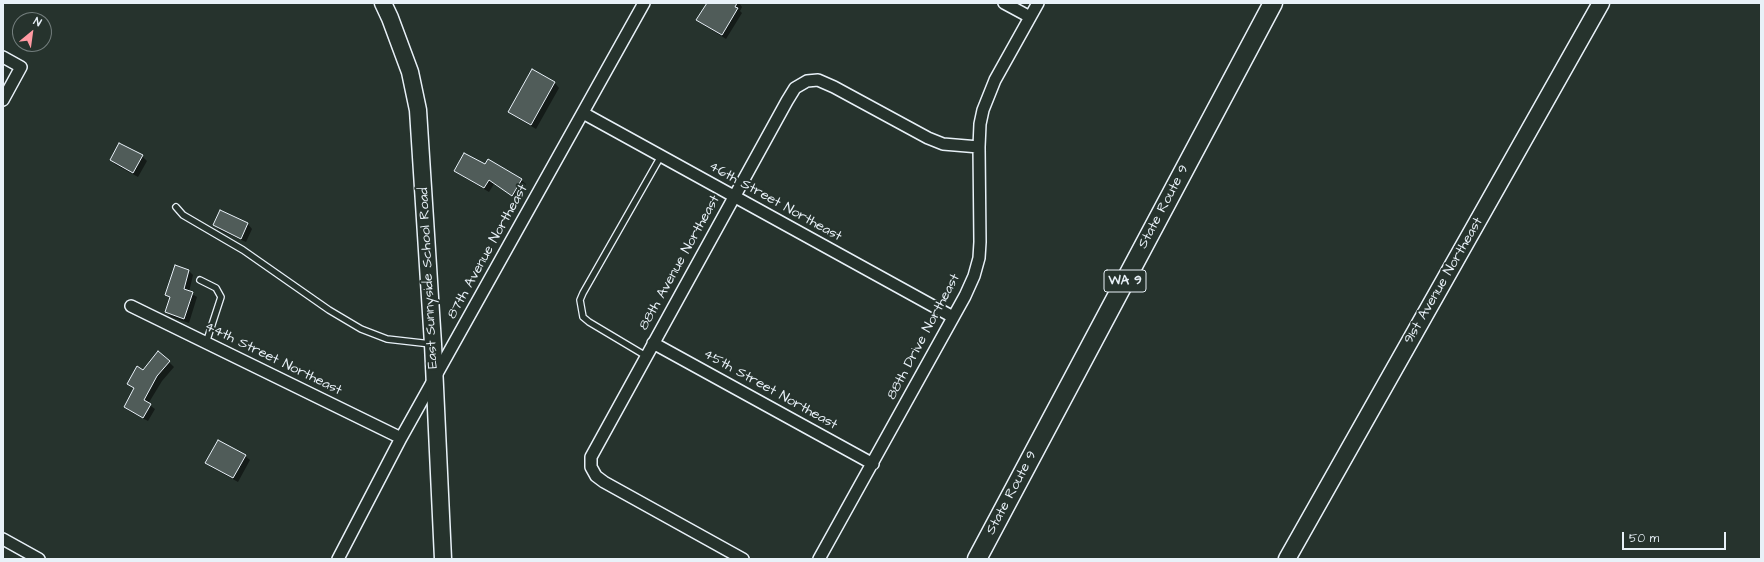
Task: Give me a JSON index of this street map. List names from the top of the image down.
{
  "streets": {
    "main road": ["State Route 9", "WA 9"],
    "street": [
      "46th Street Northeast",
      "87th Avenue Northeast",
      "88th Avenue Northeast",
      "East Sunnyside School Road",
      "91st Avenue Northeast",
      "88th Drive Northeast",
      "44th Street Northeast",
      "45th Street Northeast"
    ]
  },
  "crossings": [
    ["46th Street Northeast", "87th Avenue Northeast"],
    ["46th Street Northeast", "88th Avenue Northeast"],
    ["46th Street Northeast", "88th Drive Northeast"],
    ["87th Avenue Northeast", "East Sunnyside School Road"],
    ["87th Avenue Northeast", "44th Street Northeast"],
    ["88th Avenue Northeast", "88th Drive Northeast"],
    ["88th Avenue Northeast", "45th Street Northeast"],
    ["88th Drive Northeast", "45th Street Northeast"]
  ],
  "scale_bar": "50 m",
  "north": "top right"
}
